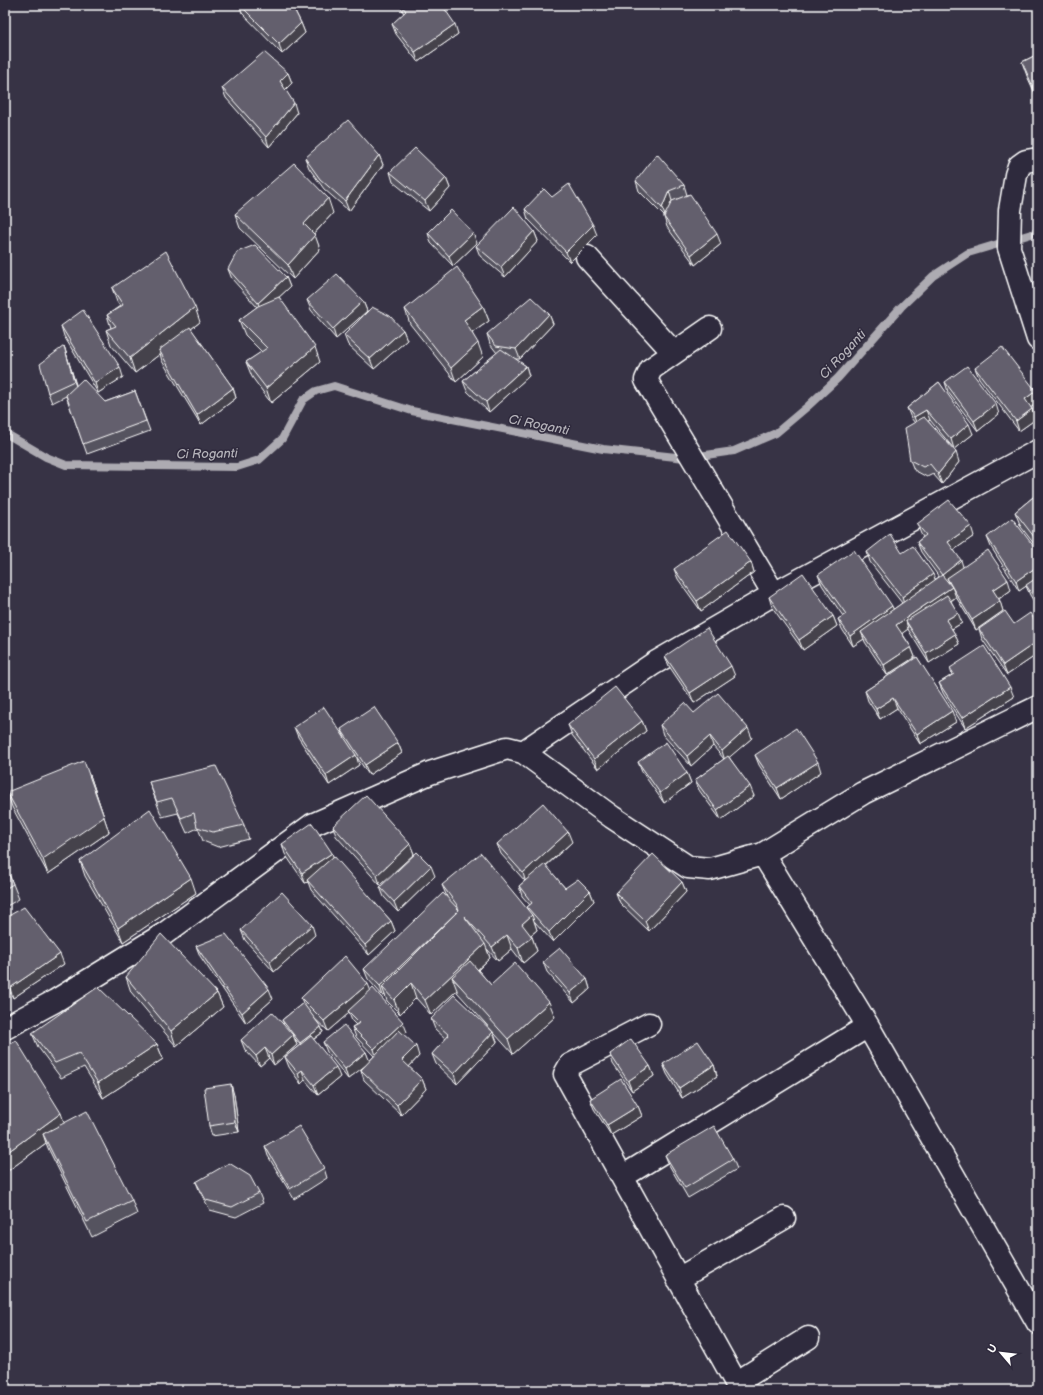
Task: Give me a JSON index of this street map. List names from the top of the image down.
{
  "water": ["Ci Roganti"],
  "north": "top left"
}
